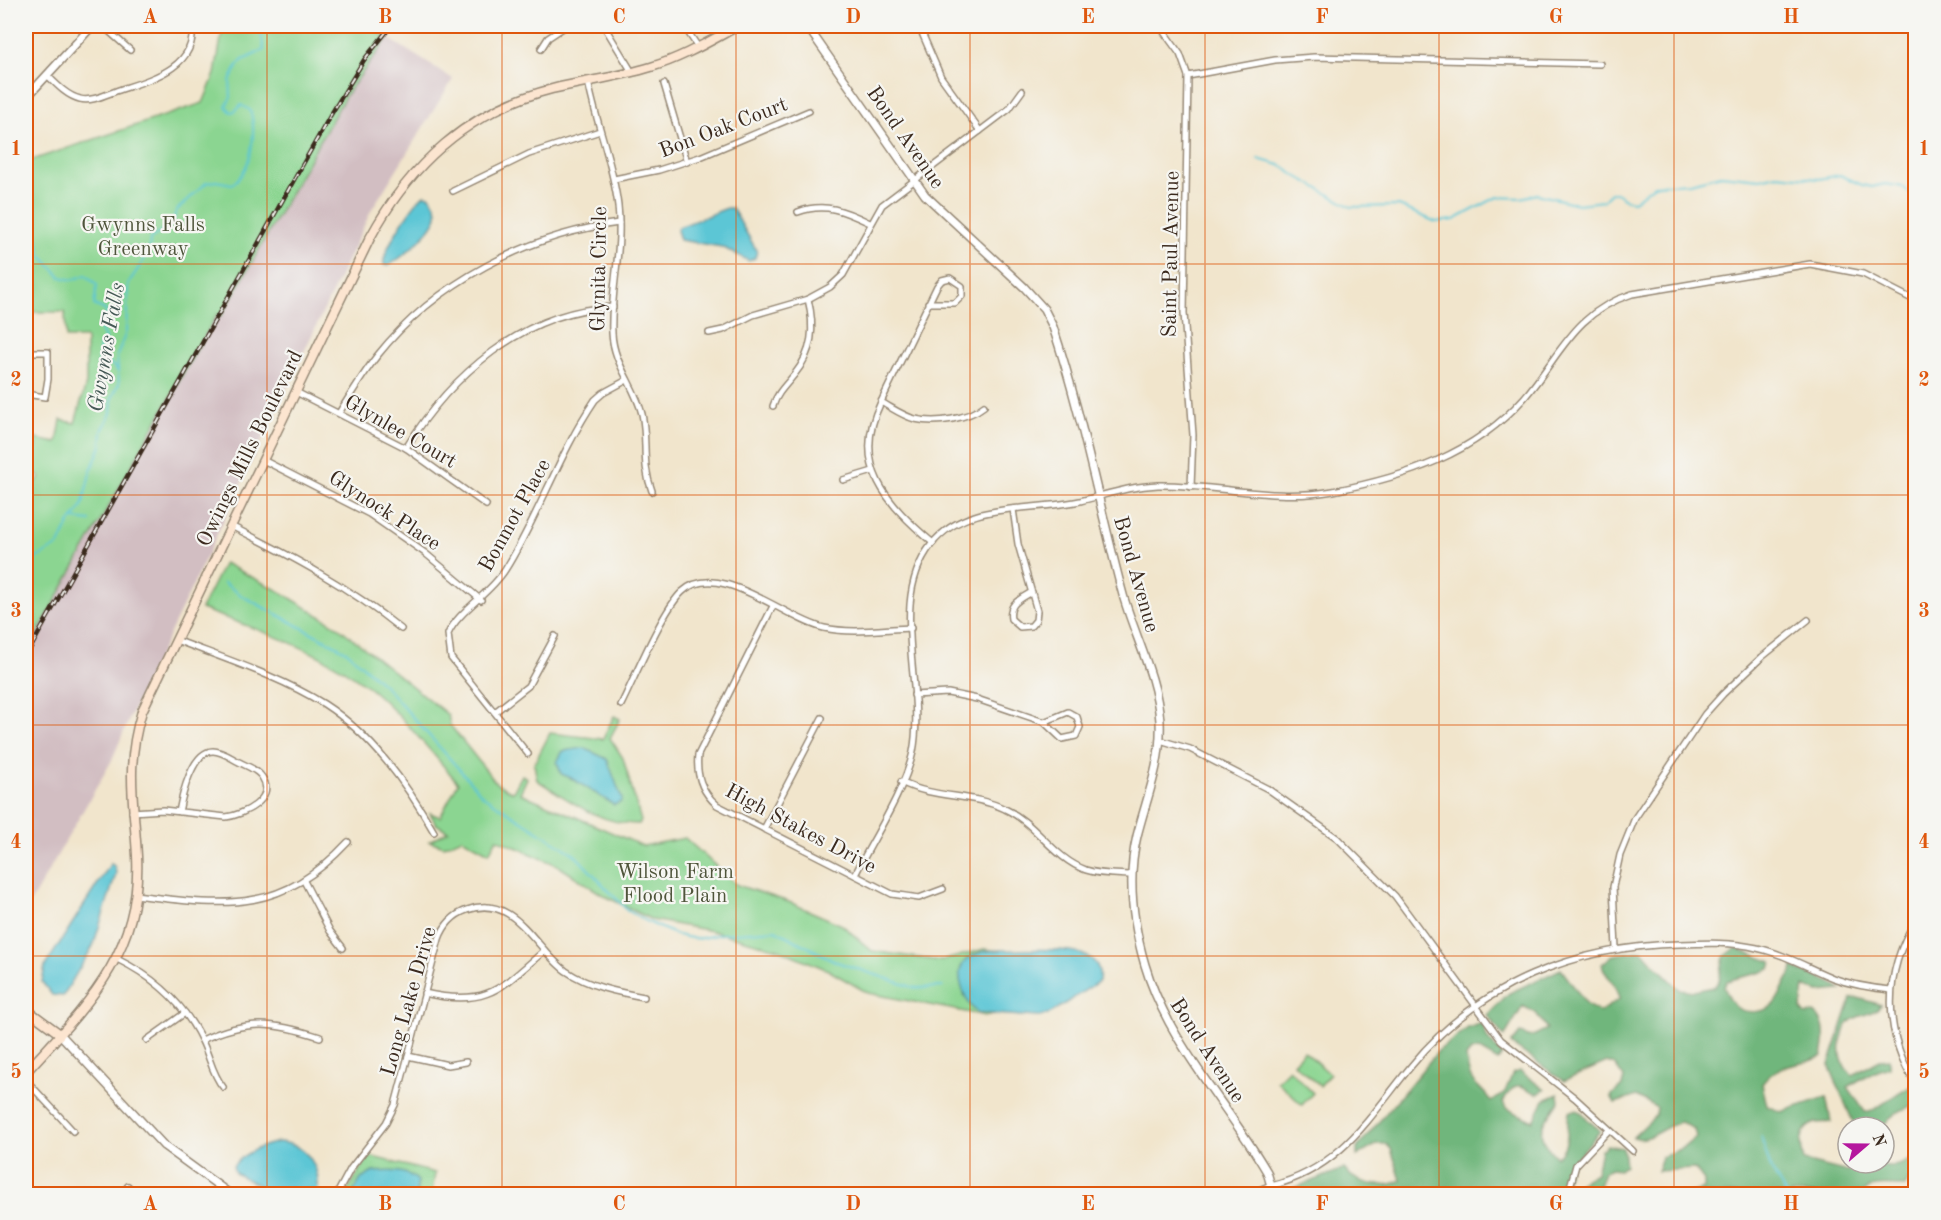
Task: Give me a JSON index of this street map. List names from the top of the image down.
{
  "streets": {
    "main road": ["Owings Mills Boulevard"],
    "street": [
      "Bon Oak Court",
      "Bond Avenue",
      "Saint Paul Avenue",
      "Glynita Circle",
      "Glynlee Court",
      "Glynock Place",
      "Bonmot Place",
      "High Stakes Drive",
      "Long Lake Drive"
    ]
  },
  "crossings": [
    ["Bon Oak Court", "Glynita Circle"],
    ["Glynita Circle", "Owings Mills Boulevard"],
    ["Glynita Circle", "Bonmot Place"],
    ["Glynlee Court", "Owings Mills Boulevard"],
    ["Owings Mills Boulevard", "Glynock Place"],
    ["Glynock Place", "Bonmot Place"]
  ],
  "water": ["Gwynns Falls"],
  "parks": ["Gwynns Falls Greenway", "Wilson Farm Flood Plain"],
  "north": "right",
  "grid": {
    "columns": [
      "A",
      "B",
      "C",
      "D",
      "E",
      "F",
      "G",
      "H"
    ],
    "rows": [
      "1",
      "2",
      "3",
      "4",
      "5"
    ]
  }
}
